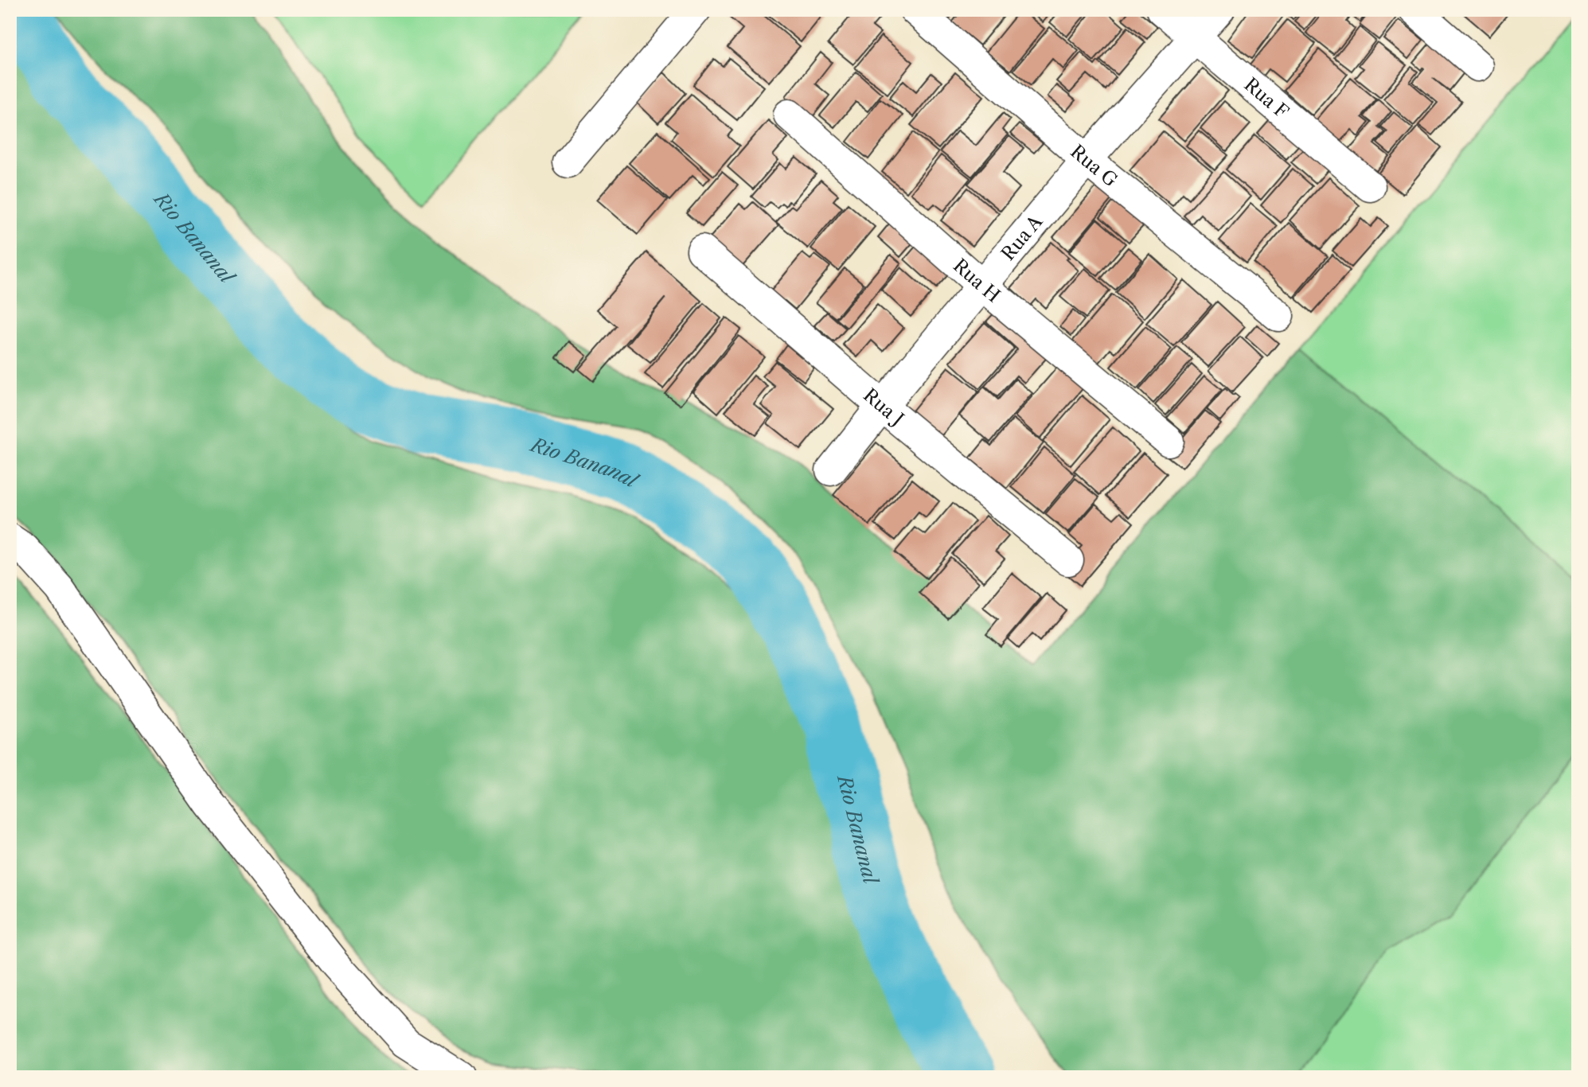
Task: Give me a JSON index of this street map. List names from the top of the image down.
{
  "streets": {
    "street": [
      "Rua F",
      "Rua G",
      "Rua A",
      "Rua H",
      "Rua J"
    ]
  },
  "crossings": [
    ["Rua F", "Rua A"],
    ["Rua G", "Rua A"],
    ["Rua A", "Rua H"],
    ["Rua A", "Rua J"]
  ],
  "water": ["Rio Bananal"]
}
